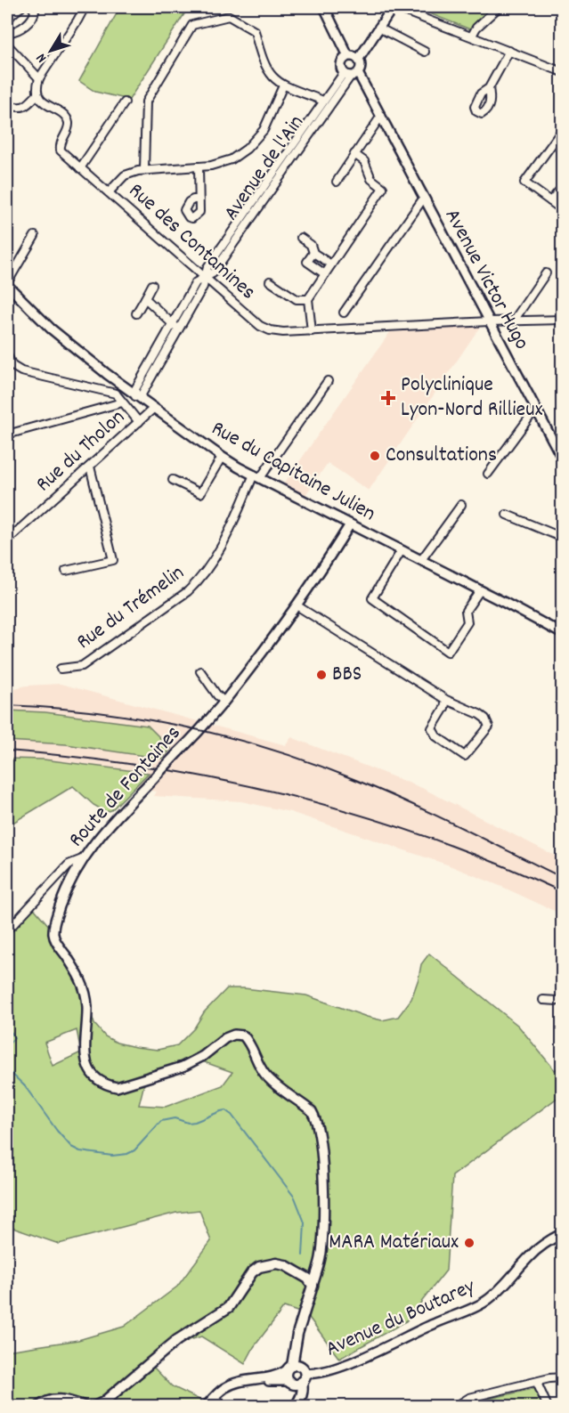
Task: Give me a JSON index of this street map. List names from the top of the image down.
{
  "streets": {
    "street": [
      "Avenue de l'Ain",
      "Rue des Contamines",
      "Avenue Victor Hugo",
      "Rue du Tholon",
      "Rue du Capitaine Julien",
      "Rue du Trémelin",
      "Route de Fontaines",
      "Avenue du Boutarey"
    ]
  },
  "crossings": [
    ["Avenue de l'Ain", "Rue des Contamines"],
    ["Avenue de l'Ain", "Avenue Victor Hugo"],
    ["Avenue de l'Ain", "Rue du Capitaine Julien"],
    ["Rue des Contamines", "Avenue Victor Hugo"],
    ["Rue du Tholon", "Rue du Capitaine Julien"],
    ["Rue du Capitaine Julien", "Rue du Trémelin"],
    ["Rue du Capitaine Julien", "Route de Fontaines"]
  ],
  "places": {
    "health": ["Polyclinique Lyon-Nord Rillieux"],
    "other": ["Consultations", "BBS", "MARA Matériaux"]
  },
  "north": "bottom left"
}
